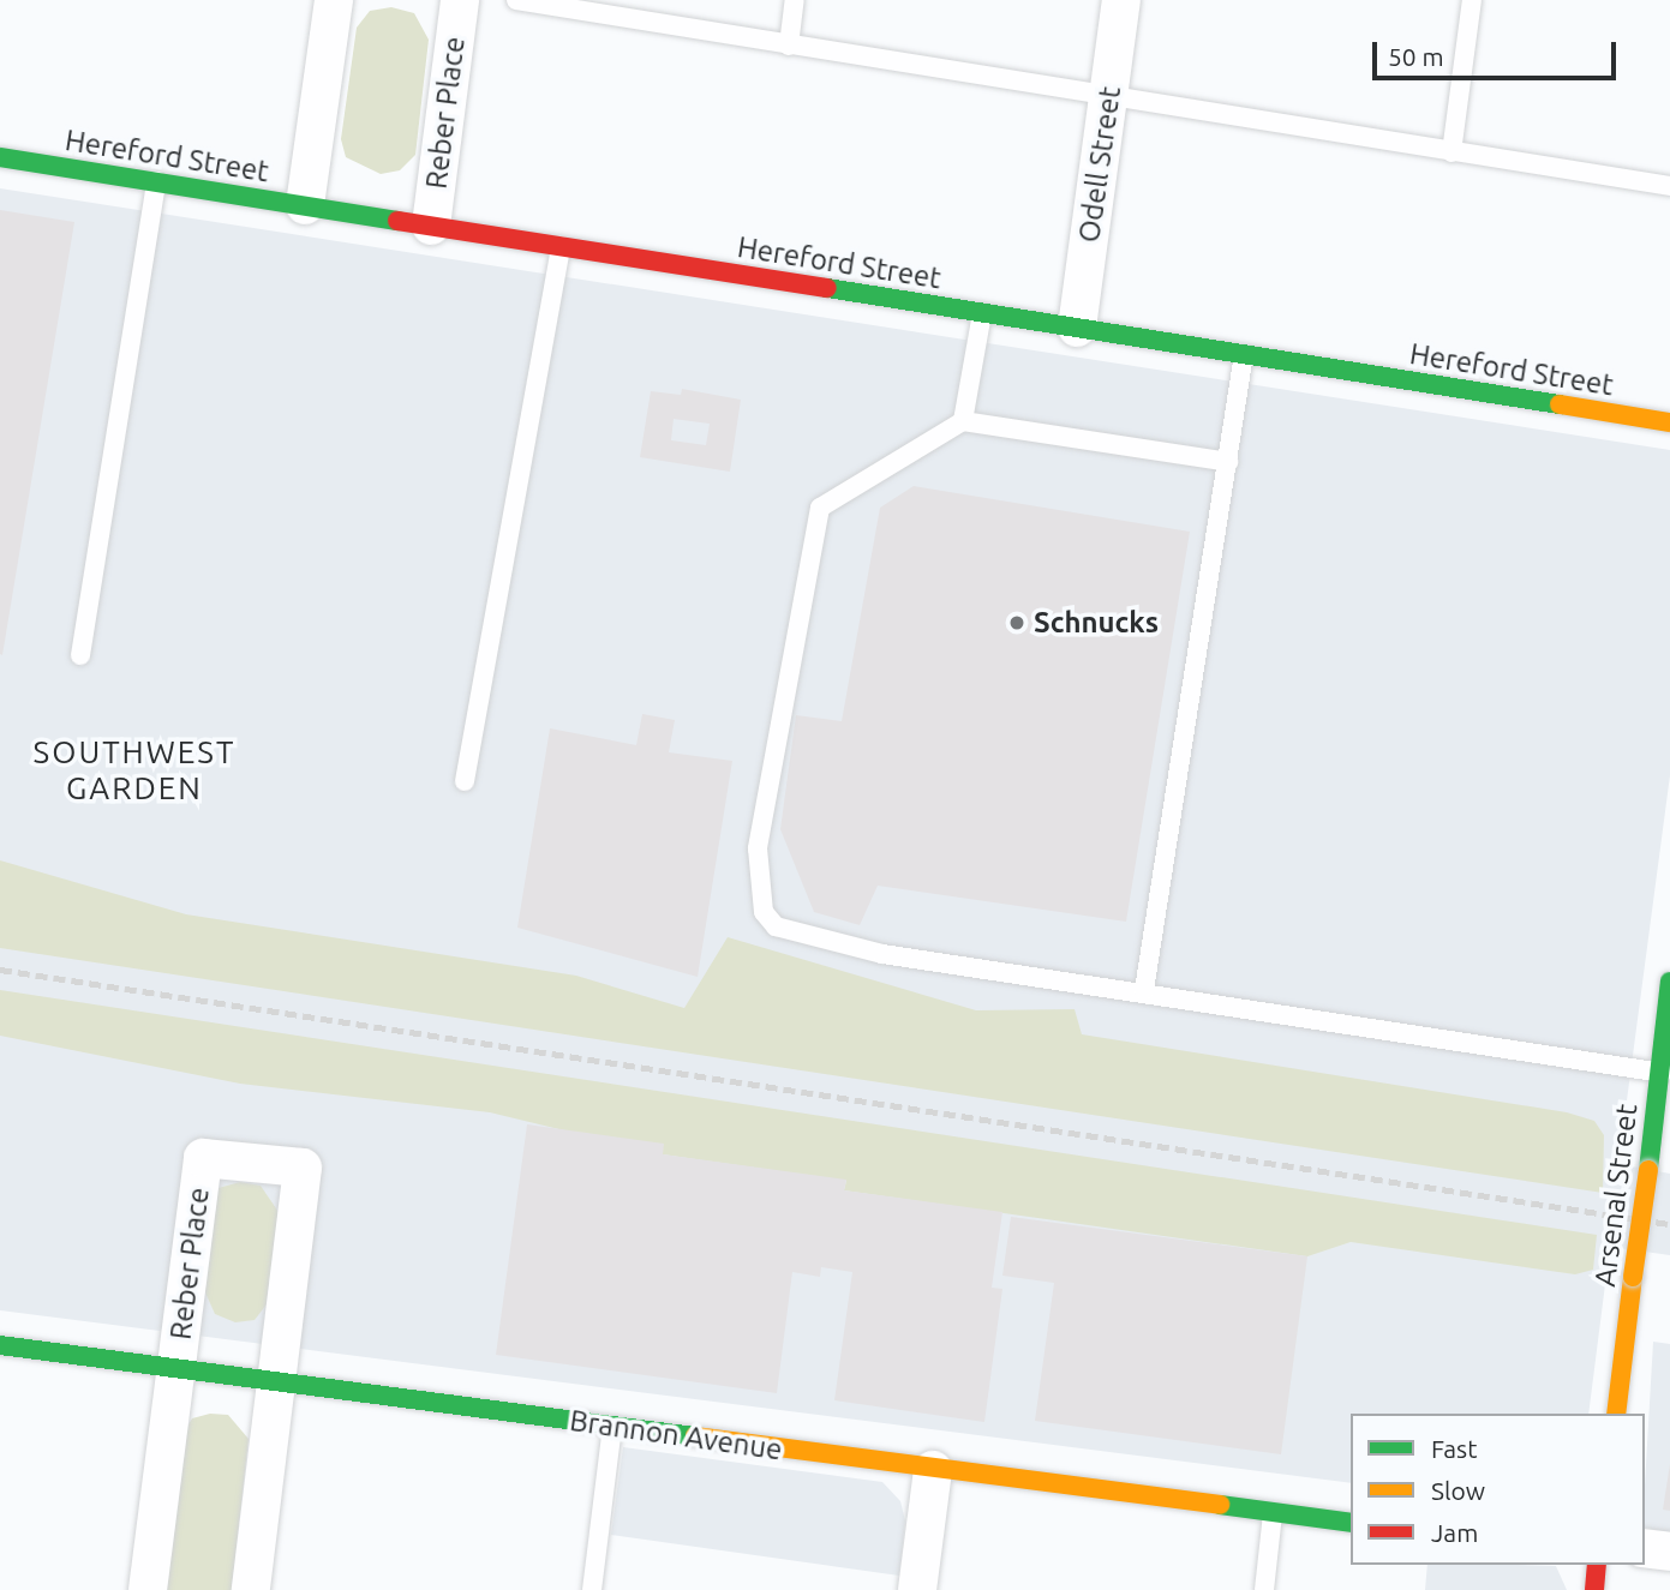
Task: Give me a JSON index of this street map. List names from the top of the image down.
{
  "streets": {
    "street": [
      "Reber Place",
      "Hereford Street",
      "Odell Street",
      "Arsenal Street",
      "Brannon Avenue"
    ]
  },
  "crossings": [
    ["Reber Place", "Hereford Street"],
    ["Reber Place", "Brannon Avenue"],
    ["Hereford Street", "Odell Street"]
  ],
  "districts": ["SOUTHWEST GARDEN"],
  "places": ["Schnucks"],
  "legend": ["Fast", "Slow", "Jam"],
  "scale_bar": "50 m"
}
